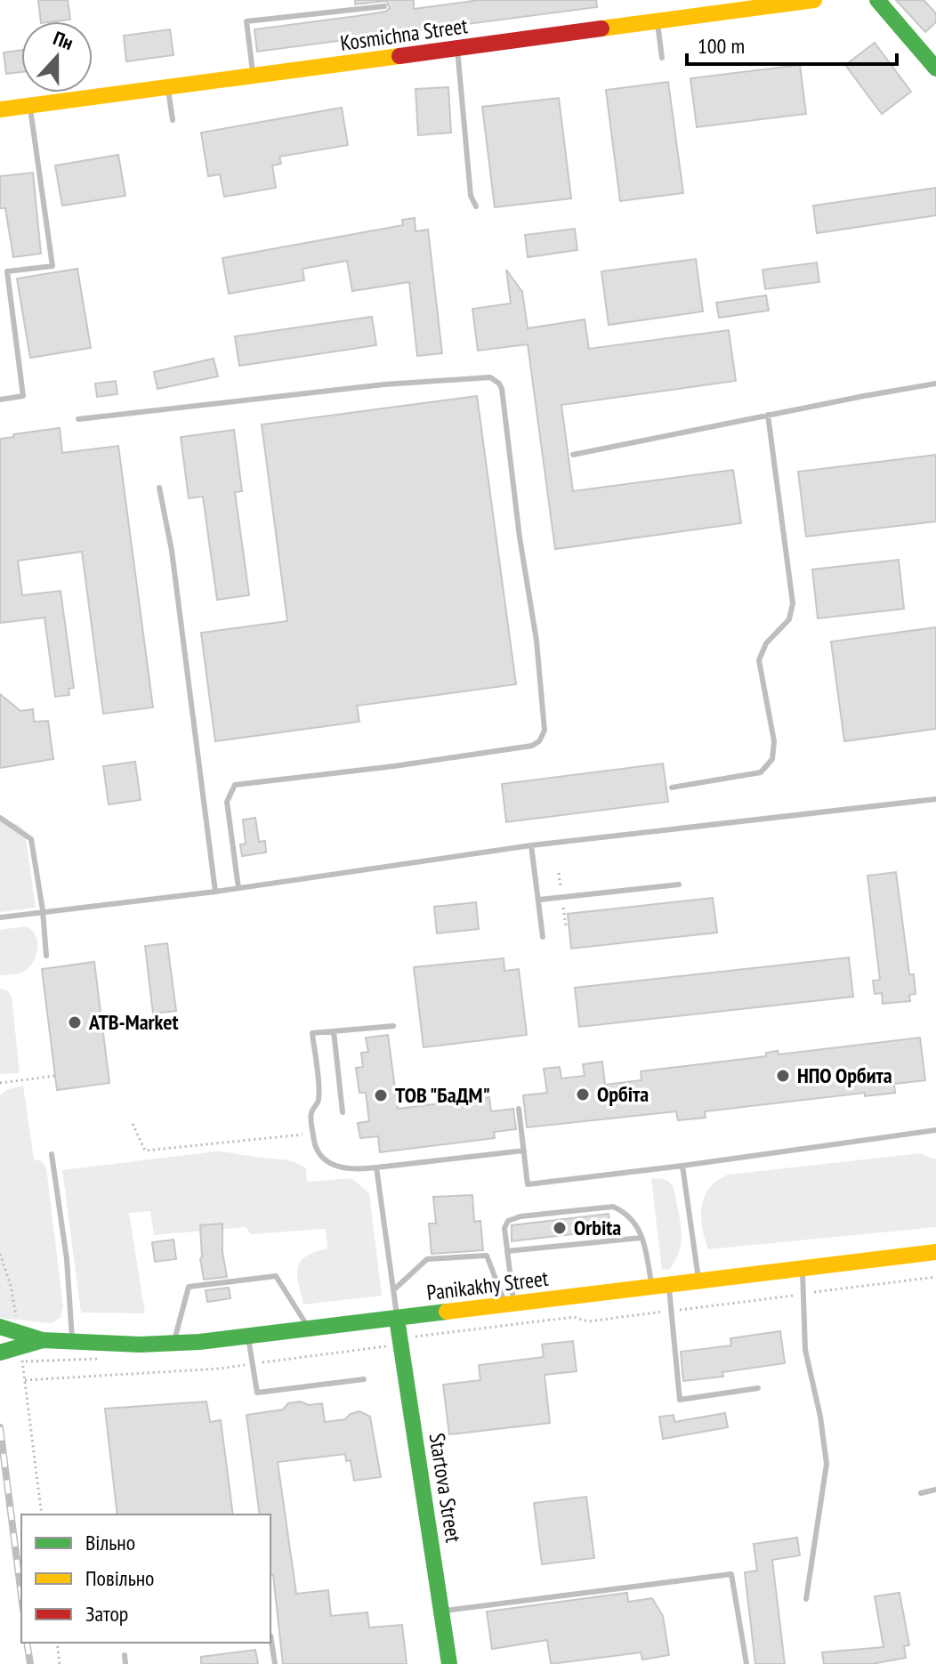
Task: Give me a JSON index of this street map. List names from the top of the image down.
{
  "streets": {
    "street": ["Kosmichna Street", "Panikakhy Street", "Startova Street"]
  },
  "crossings": [
    ["Panikakhy Street", "Startova Street"]
  ],
  "places": [
    "ATB-Market",
    "НПО Орбита",
    "Орбіта",
    "ТОВ \"БаДМ\"",
    "Orbita"
  ],
  "legend": ["Вільно", "Повільно", "Затор"],
  "scale_bar": "100 m",
  "north": "top"
}
